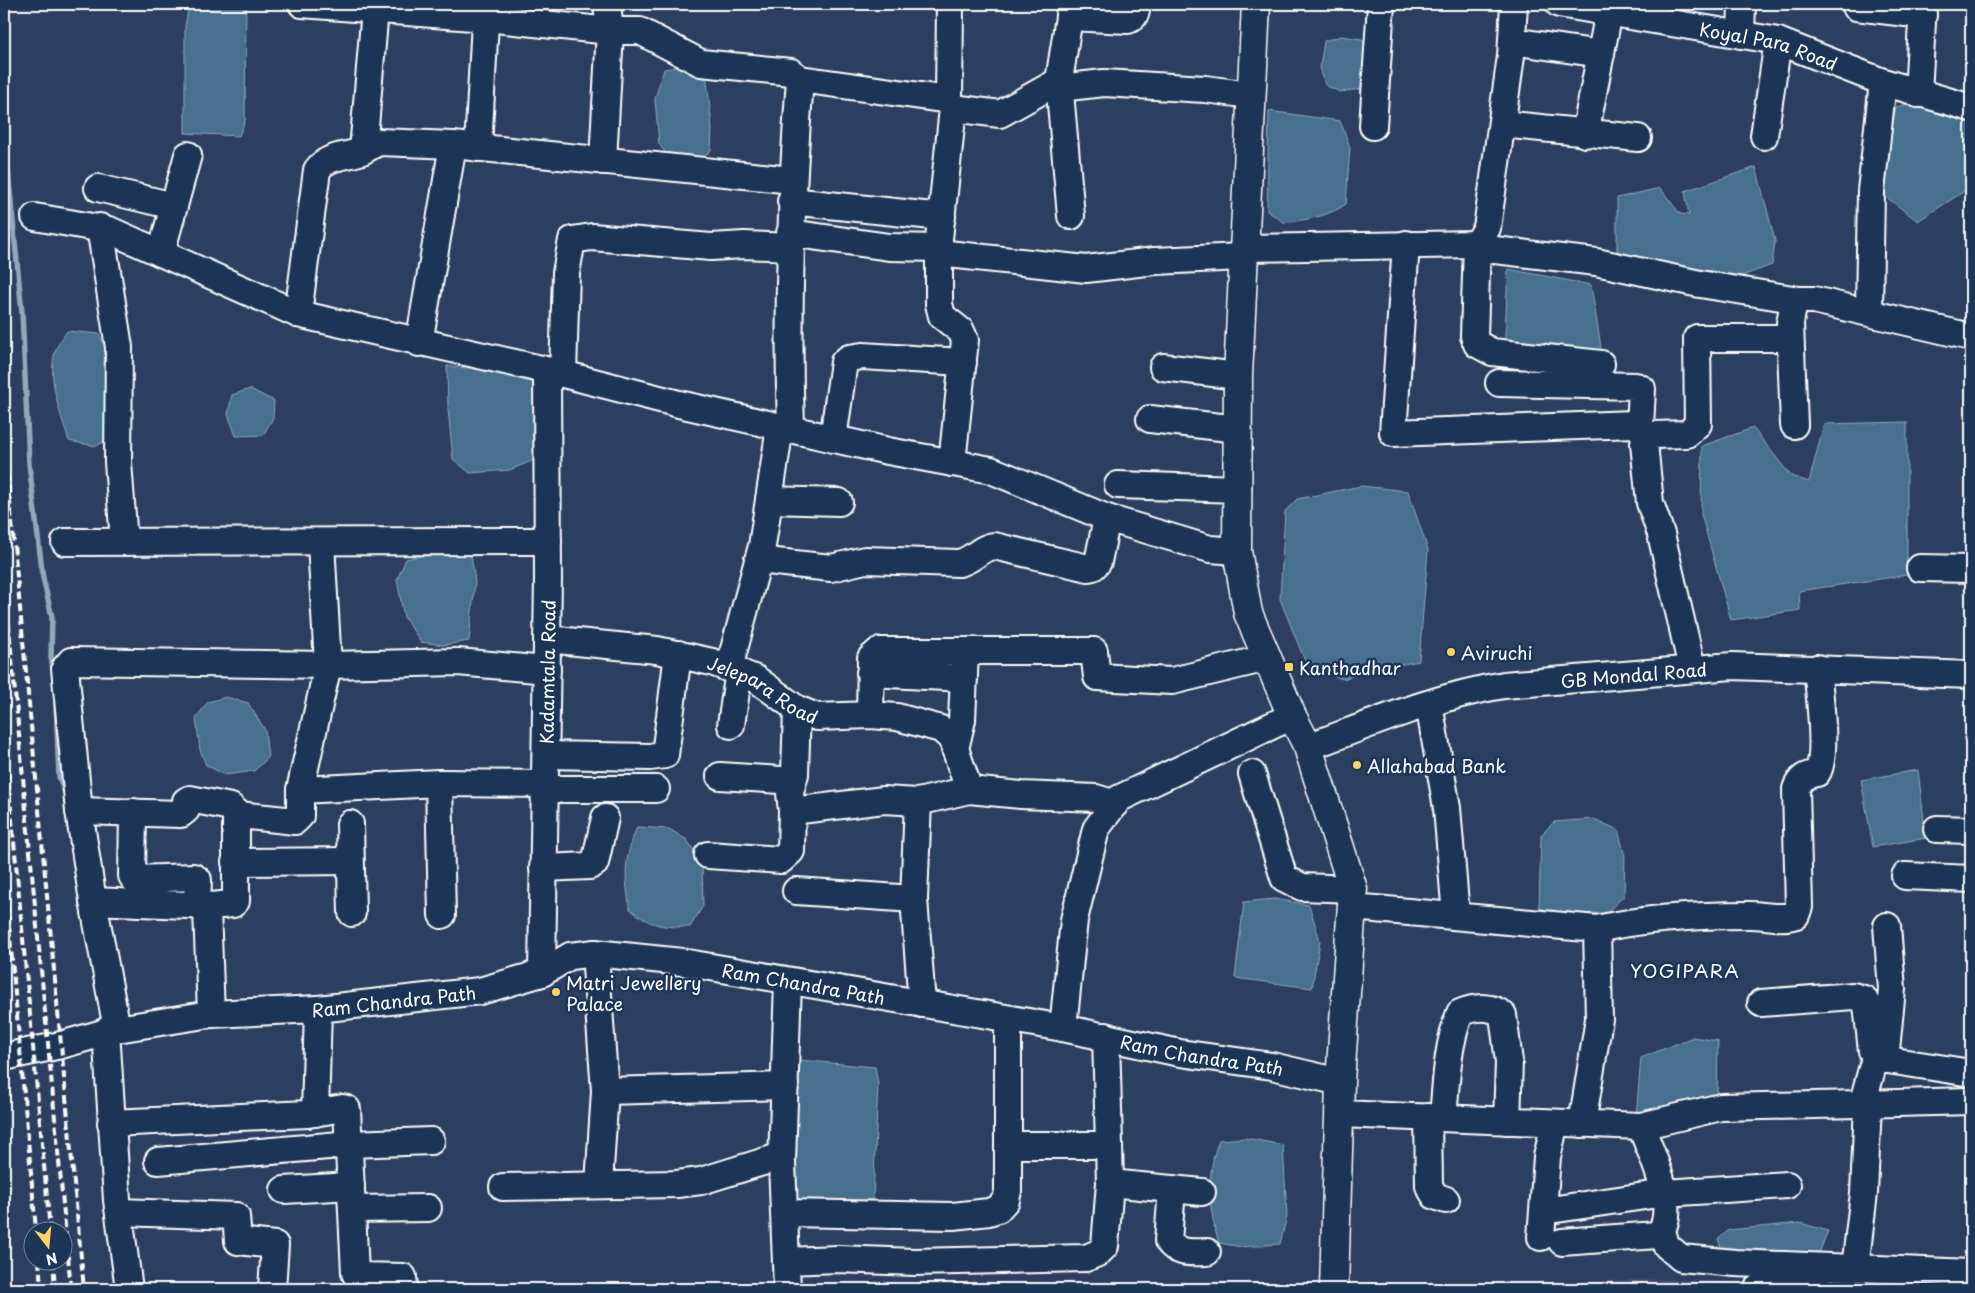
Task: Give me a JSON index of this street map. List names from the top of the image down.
{
  "streets": {
    "street": [
      "Koyal Para Road",
      "Kadamtala Road",
      "GB Mondal Road",
      "Jelepara Road",
      "Ram Chandra Path"
    ]
  },
  "crossings": [
    ["Kadamtala Road", "Jelepara Road"],
    ["Kadamtala Road", "Ram Chandra Path"]
  ],
  "districts": ["YOGIPARA"],
  "places": {
    "other": ["Aviruchi", "Allahabad Bank", "Matri Jewellery Palace"],
    "transit": ["Kanthadhar"]
  },
  "north": "bottom"
}
